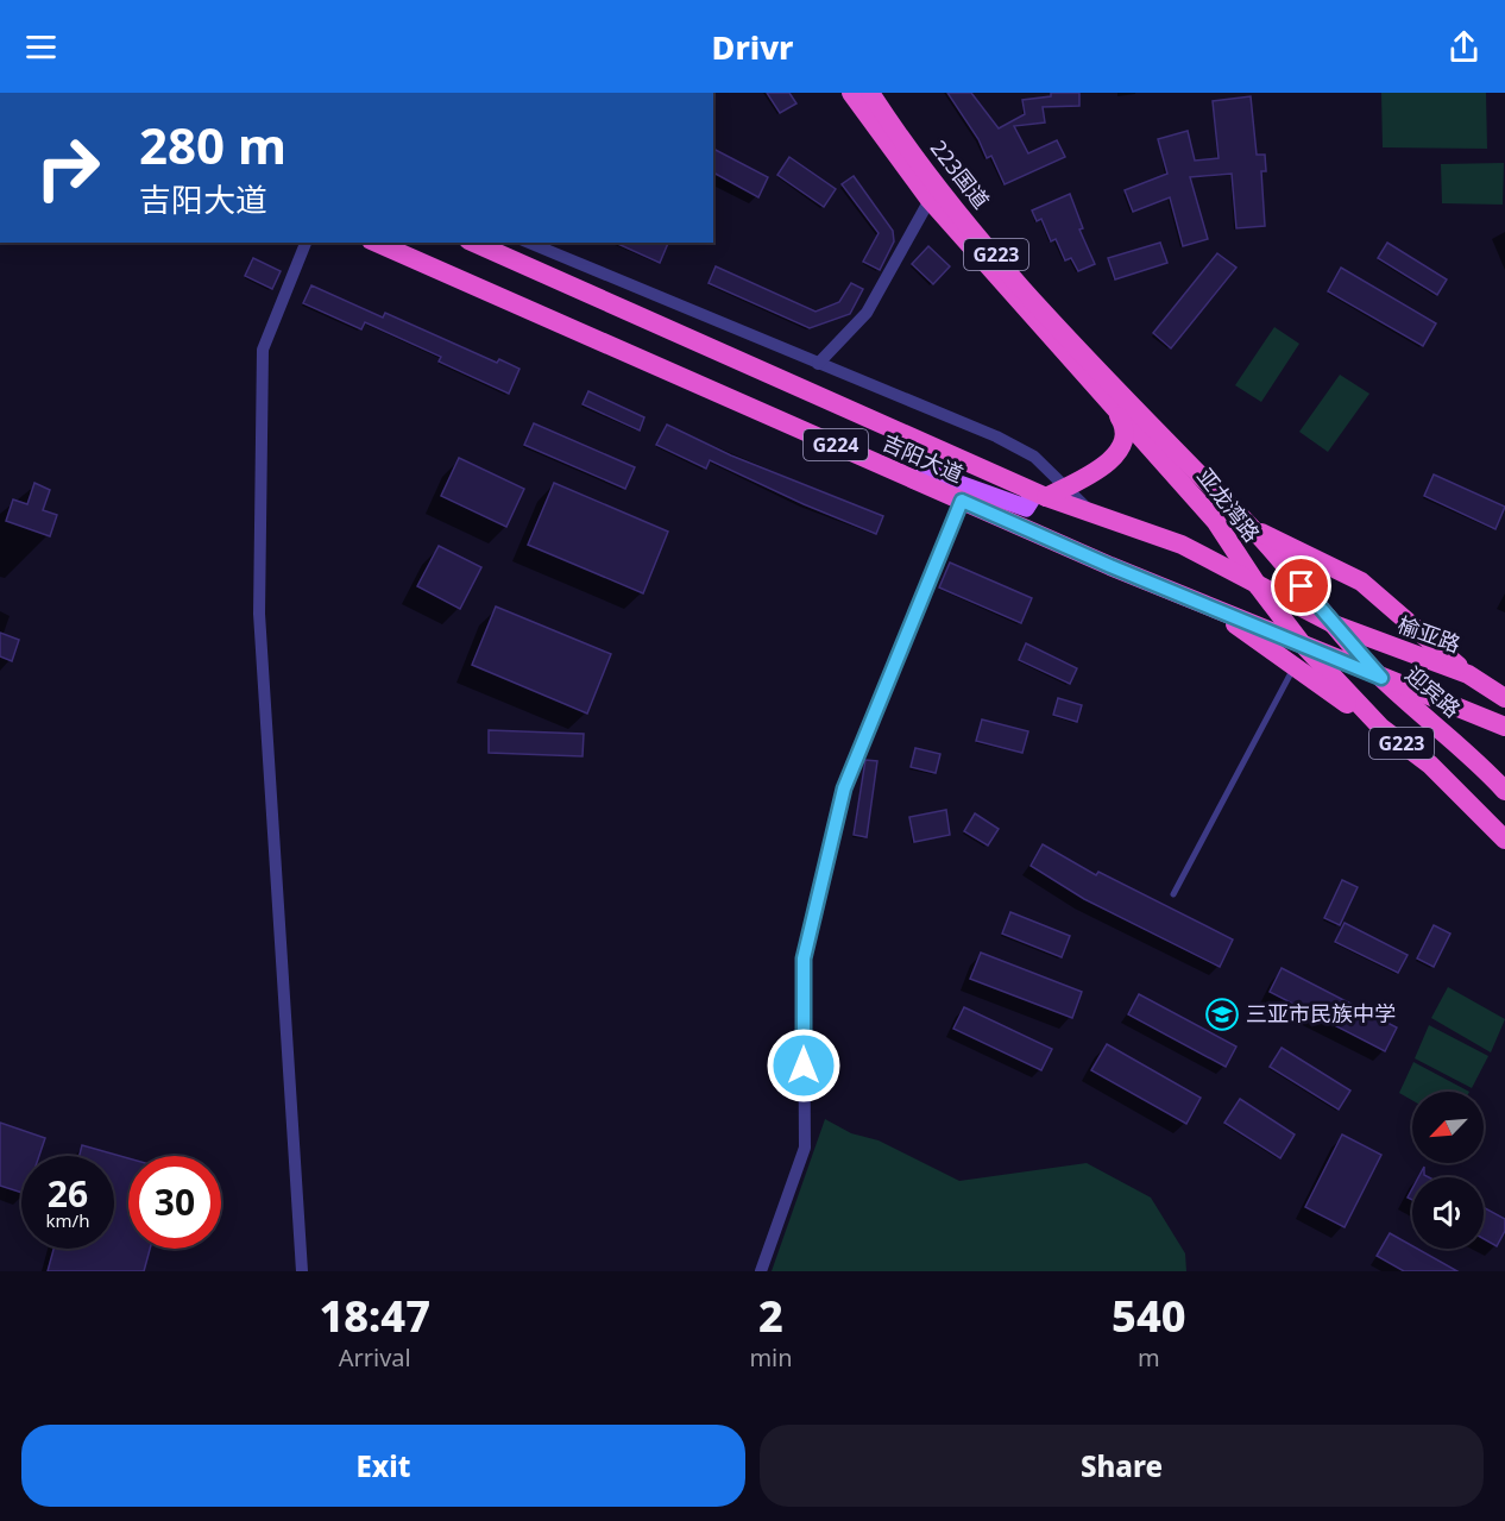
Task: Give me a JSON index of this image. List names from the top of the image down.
{
  "streets": {
    "highway": [
      "223国道",
      "G223",
      "G224",
      "吉阳大道",
      "亚龙湾路",
      "榆亚路",
      "迎宾路"
    ]
  },
  "crossings": [
    ["223国道", "亚龙湾路"],
    ["G223", "G224"],
    ["G223", "吉阳大道"],
    ["G223", "亚龙湾路"],
    ["G224", "吉阳大道"],
    ["G224", "亚龙湾路"],
    ["G224", "迎宾路"],
    ["吉阳大道", "亚龙湾路"],
    ["吉阳大道", "榆亚路"],
    ["吉阳大道", "迎宾路"],
    ["亚龙湾路", "榆亚路"],
    ["亚龙湾路", "迎宾路"],
    ["榆亚路", "迎宾路"]
  ],
  "places": {
    "school or university": ["三亚市民族中学"]
  },
  "north": "bottom left",
  "page": {
    "header": "Drivr",
    "turn": ["280 m", "吉阳大道"],
    "speed": "26 km/h",
    "limit": "30",
    "eta": [
      "18:47",
      "Arrival",
      "2",
      "min",
      "540",
      "m"
    ],
    "buttons": ["Exit", "Share"]
  }
}
